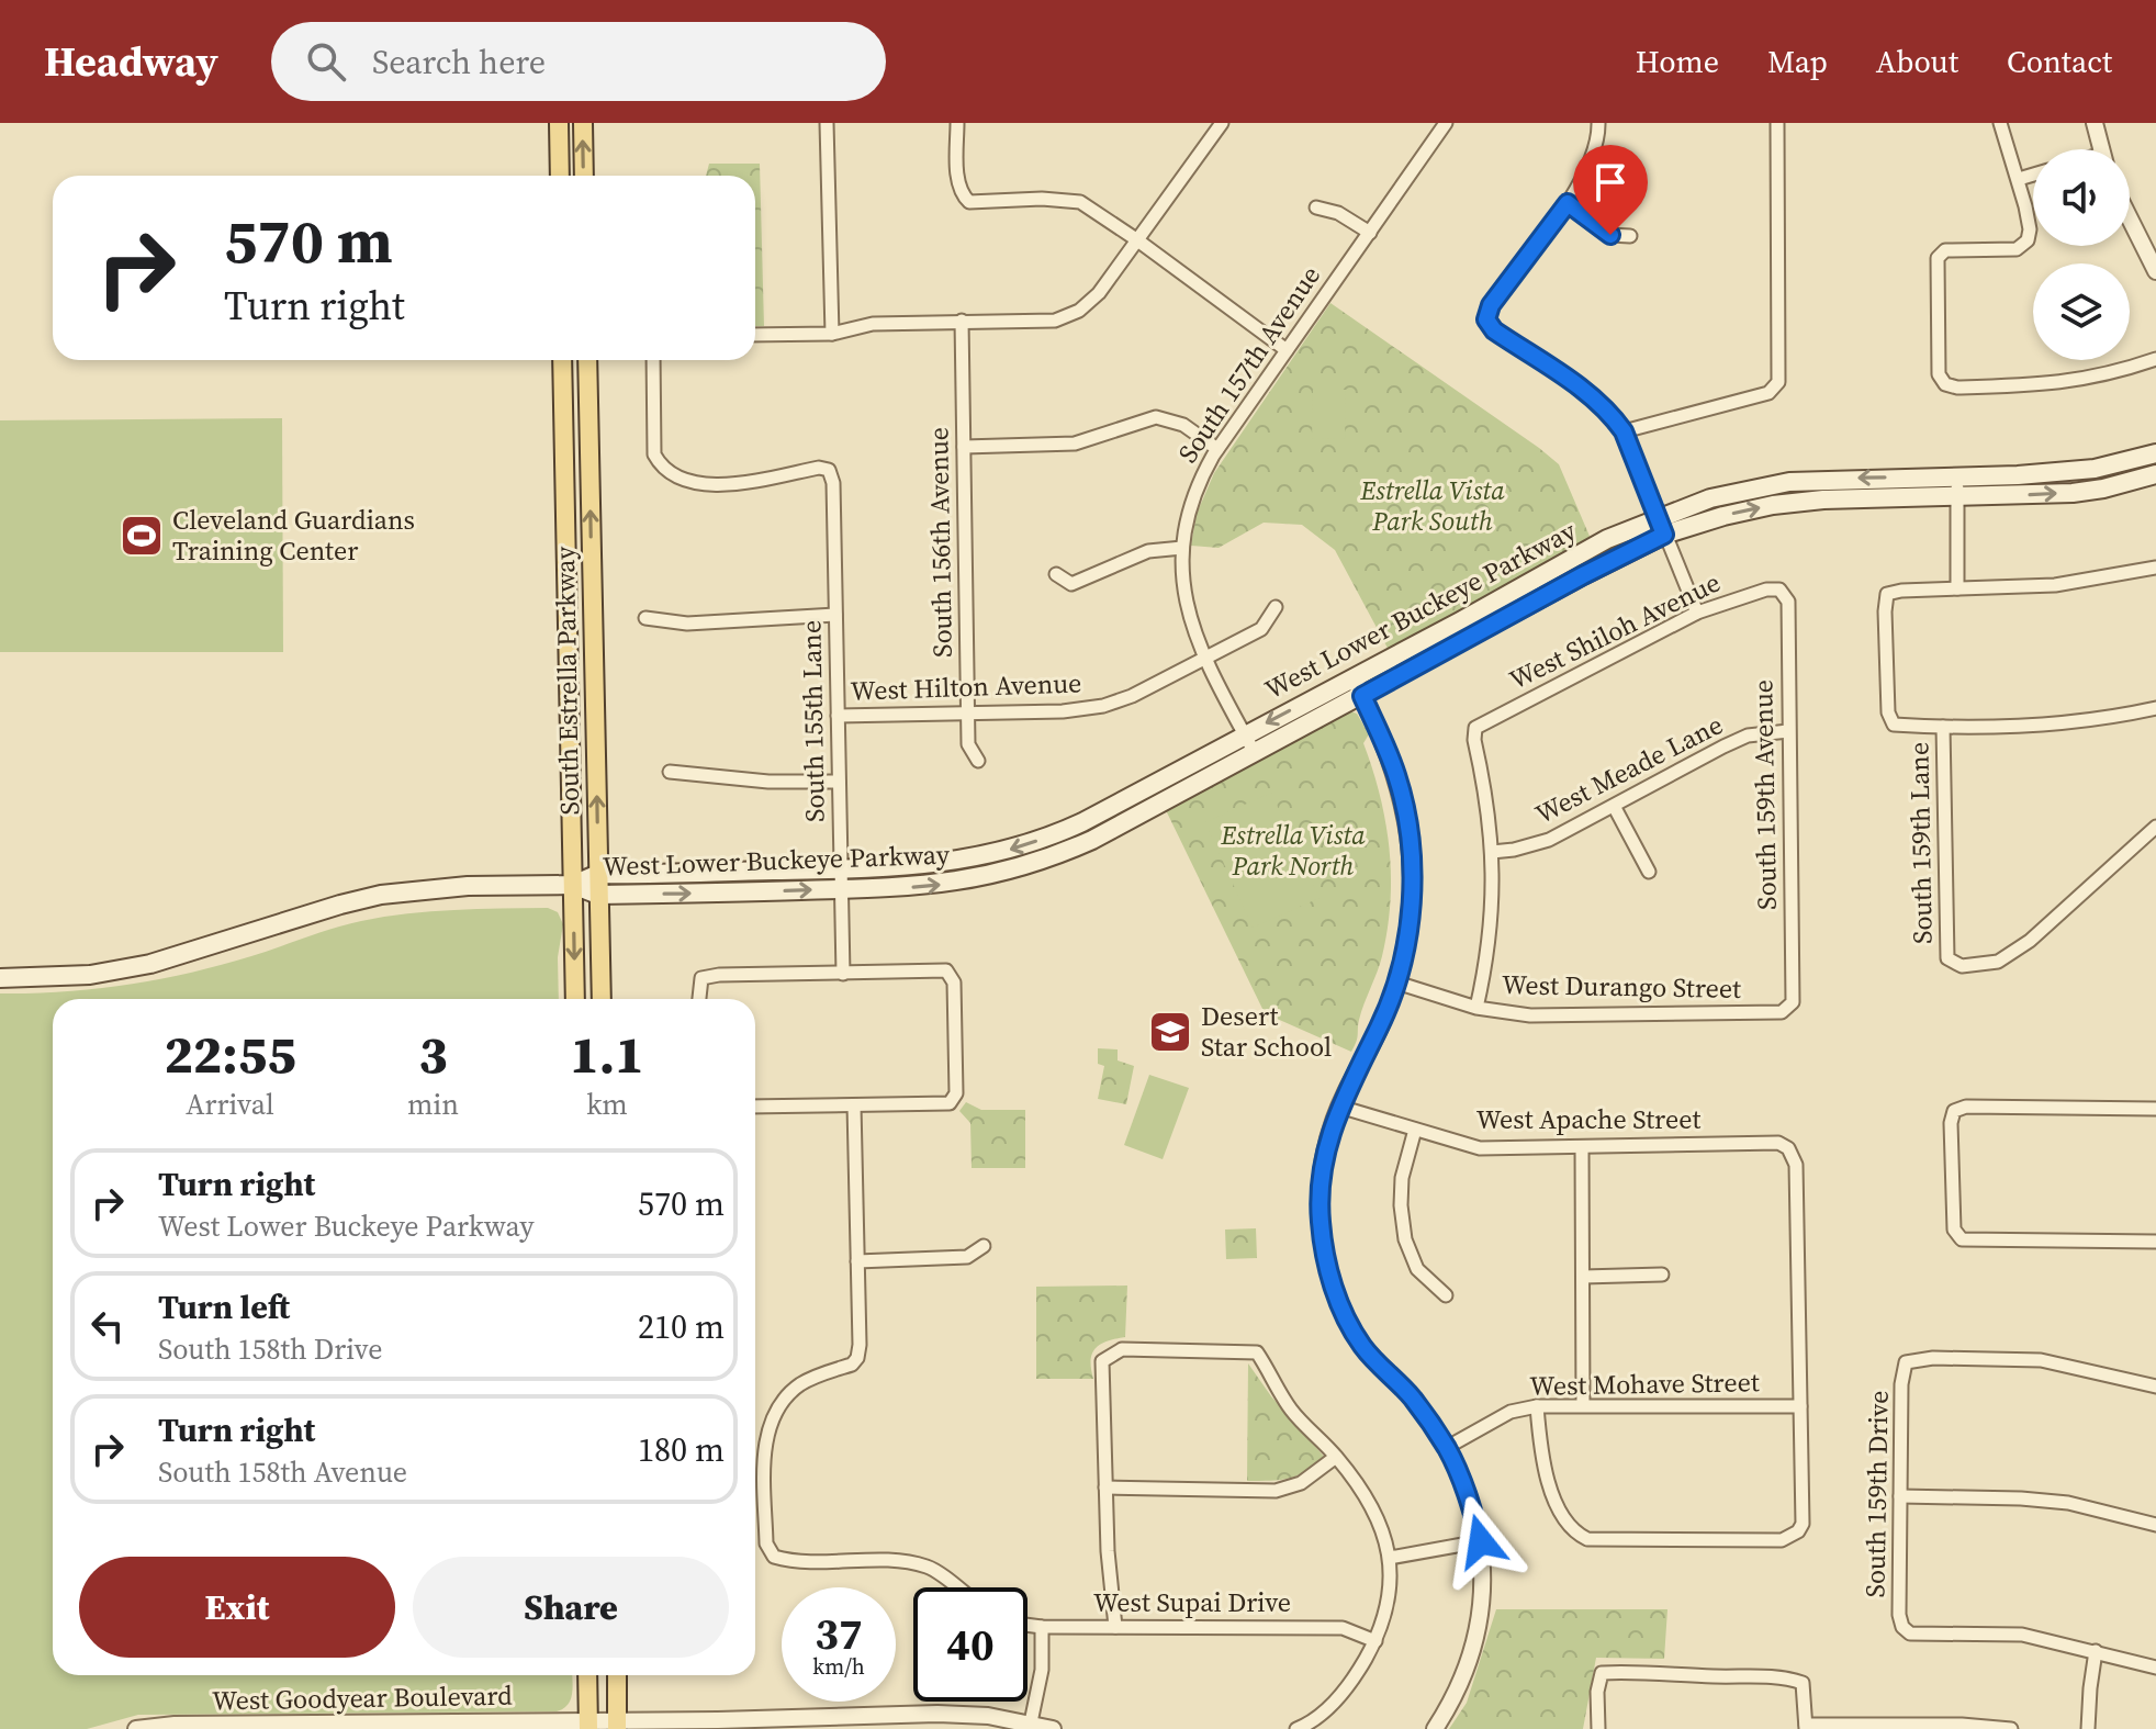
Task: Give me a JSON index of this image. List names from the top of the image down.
{
  "streets": {
    "main road": ["West Lower Buckeye Parkway", "South Estrella Parkway"],
    "street": [
      "South 157th Avenue",
      "South 156th Avenue",
      "West Shiloh Avenue",
      "West Hilton Avenue",
      "South 155th Lane",
      "West Meade Lane",
      "South 159th Avenue",
      "South 159th Lane",
      "West Durango Street",
      "West Apache Street",
      "West Mohave Street",
      "South 159th Drive",
      "West Supai Drive",
      "West Goodyear Boulevard"
    ]
  },
  "crossings": [
    ["South 157th Avenue", "West Lower Buckeye Parkway"],
    ["South 157th Avenue", "West Hilton Avenue"],
    ["South 156th Avenue", "West Hilton Avenue"],
    ["West Lower Buckeye Parkway", "South Estrella Parkway"],
    ["West Lower Buckeye Parkway", "South 155th Lane"],
    ["West Shiloh Avenue", "West Meade Lane"],
    ["West Shiloh Avenue", "South 159th Avenue"],
    ["West Hilton Avenue", "South 155th Lane"],
    ["West Meade Lane", "South 159th Avenue"],
    ["South 159th Avenue", "West Durango Street"],
    ["West Apache Street", "West Mohave Street"]
  ],
  "parks": ["Estrella Vista Park South", "Estrella Vista Park North"],
  "places": {
    "sports": ["Cleveland Guardians Training Center"],
    "school or university": ["Desert Star School"]
  },
  "page": {
    "header": "Headway",
    "search": "Search here",
    "nav": [
      "Home",
      "Map",
      "About",
      "Contact"
    ],
    "turn": ["570 m", "Turn right"],
    "eta": [
      "22:55",
      "Arrival",
      "3",
      "min",
      "1.1",
      "km"
    ],
    "list": [
      {
        "name": "Turn right",
        "note": "West Lower Buckeye Parkway",
        "value": "570 m"
      },
      {
        "name": "Turn left",
        "note": "South 158th Drive",
        "value": "210 m"
      },
      {
        "name": "Turn right",
        "note": "South 158th Avenue",
        "value": "180 m"
      }
    ],
    "buttons": ["Exit", "Share"],
    "speed": "37 km/h",
    "limit": "40"
  }
}
